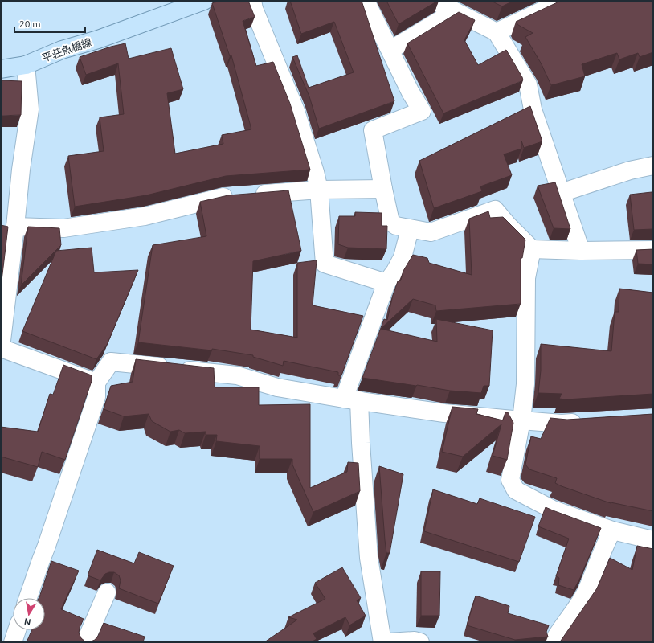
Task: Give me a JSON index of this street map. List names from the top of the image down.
{
  "streets": {
    "main road": ["平荘魚橋線"]
  },
  "scale_bar": "20 m",
  "north": "bottom"
}
